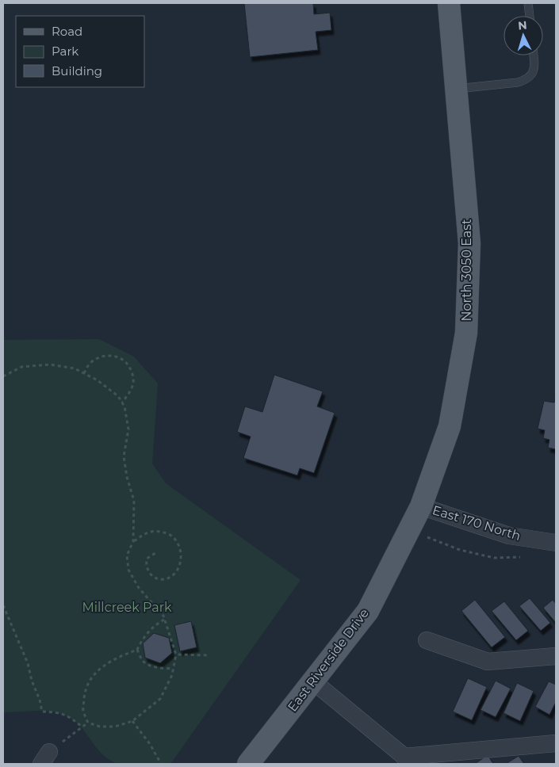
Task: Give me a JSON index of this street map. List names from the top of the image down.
{
  "streets": {
    "main road": ["North 3050 East", "East Riverside Drive"],
    "street": ["East 170 North"]
  },
  "crossings": [
    ["North 3050 East", "East 170 North"],
    ["North 3050 East", "East Riverside Drive"]
  ],
  "parks": ["Millcreek Park"],
  "legend": ["Road", "Park", "Building"],
  "north": "top"
}
